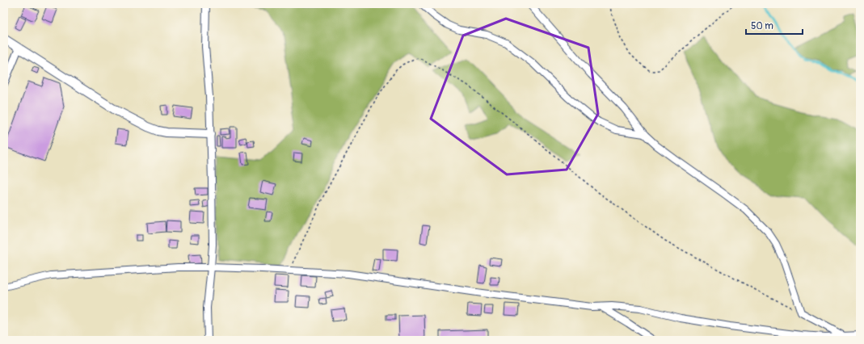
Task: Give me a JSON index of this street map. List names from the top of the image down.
{
  "scale_bar": "50 m"
}
